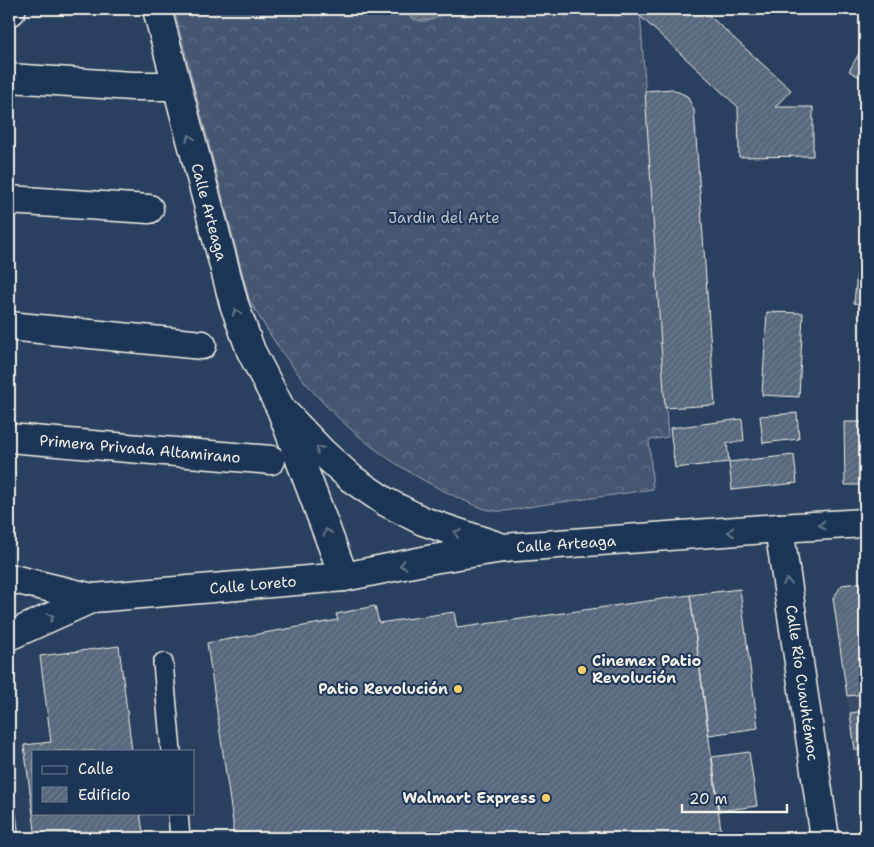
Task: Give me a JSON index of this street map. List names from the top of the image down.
{
  "streets": {
    "street": [
      "Calle Arteaga",
      "Primera Privada Altamirano",
      "Calle Loreto",
      "Calle Río Cuauhtémoc"
    ]
  },
  "crossings": [
    ["Calle Arteaga", "Calle Loreto"],
    ["Calle Arteaga", "Calle Río Cuauhtémoc"]
  ],
  "one_way": ["Calle Arteaga", "Calle Río Cuauhtémoc"],
  "parks": ["Jardin del Arte"],
  "places": ["Cinemex Patio Revolución", "Patio Revolución", "Walmart Express"],
  "legend": ["Calle", "Edificio"],
  "scale_bar": "20 m"
}
